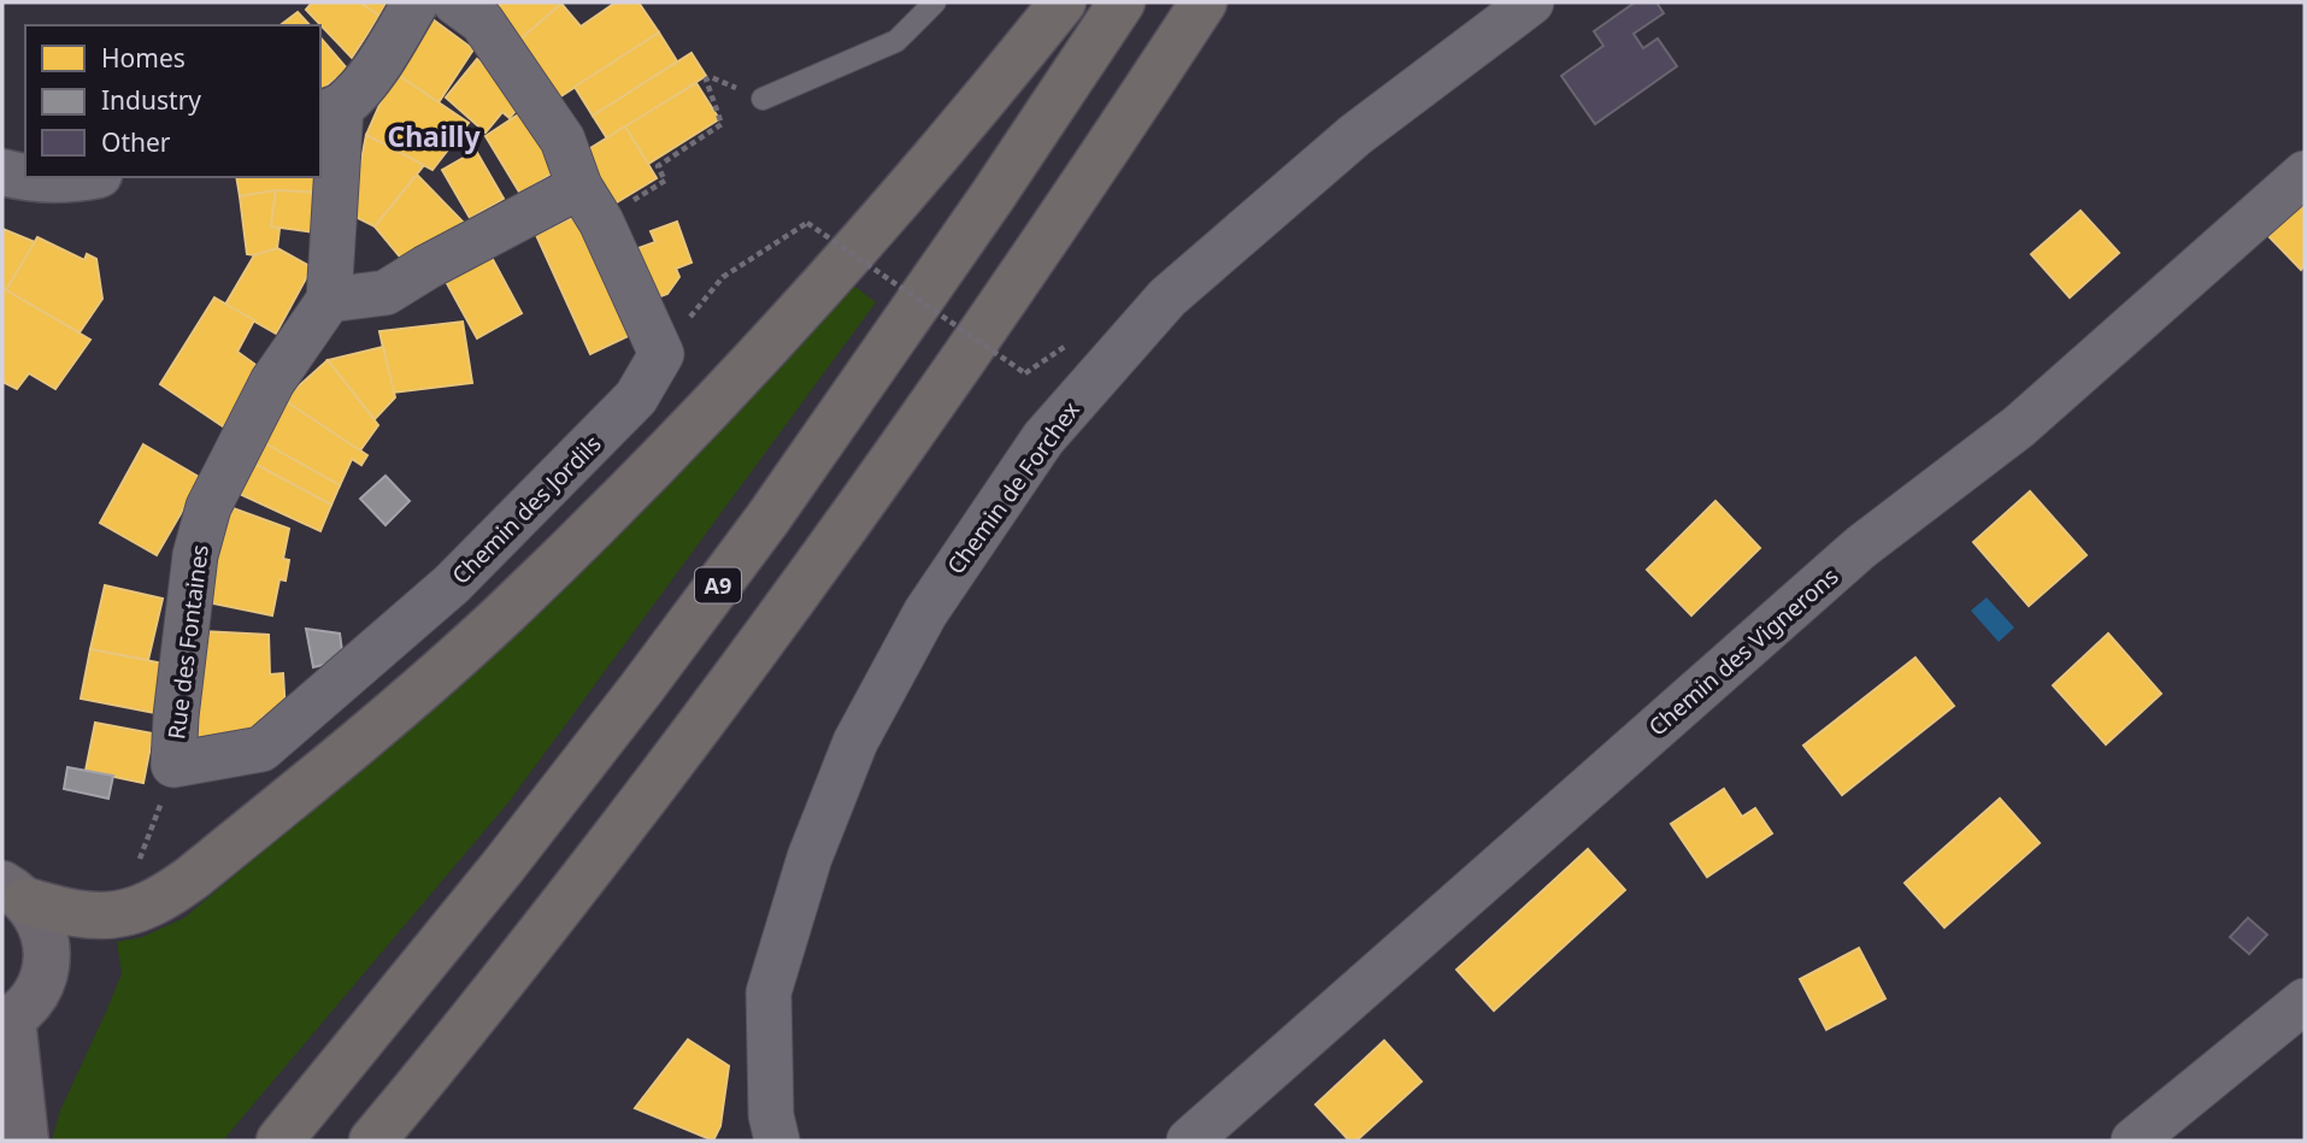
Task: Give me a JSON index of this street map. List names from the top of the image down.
{
  "streets": {
    "highway": ["A9"],
    "street": [
      "Chemin de Forchex",
      "Chemin des Jordils",
      "Rue des Fontaines",
      "Chemin des Vignerons"
    ]
  },
  "crossings": [
    ["Chemin des Jordils", "Rue des Fontaines"]
  ],
  "districts": ["Chailly"],
  "legend": ["Homes", "Industry", "Other"]
}
